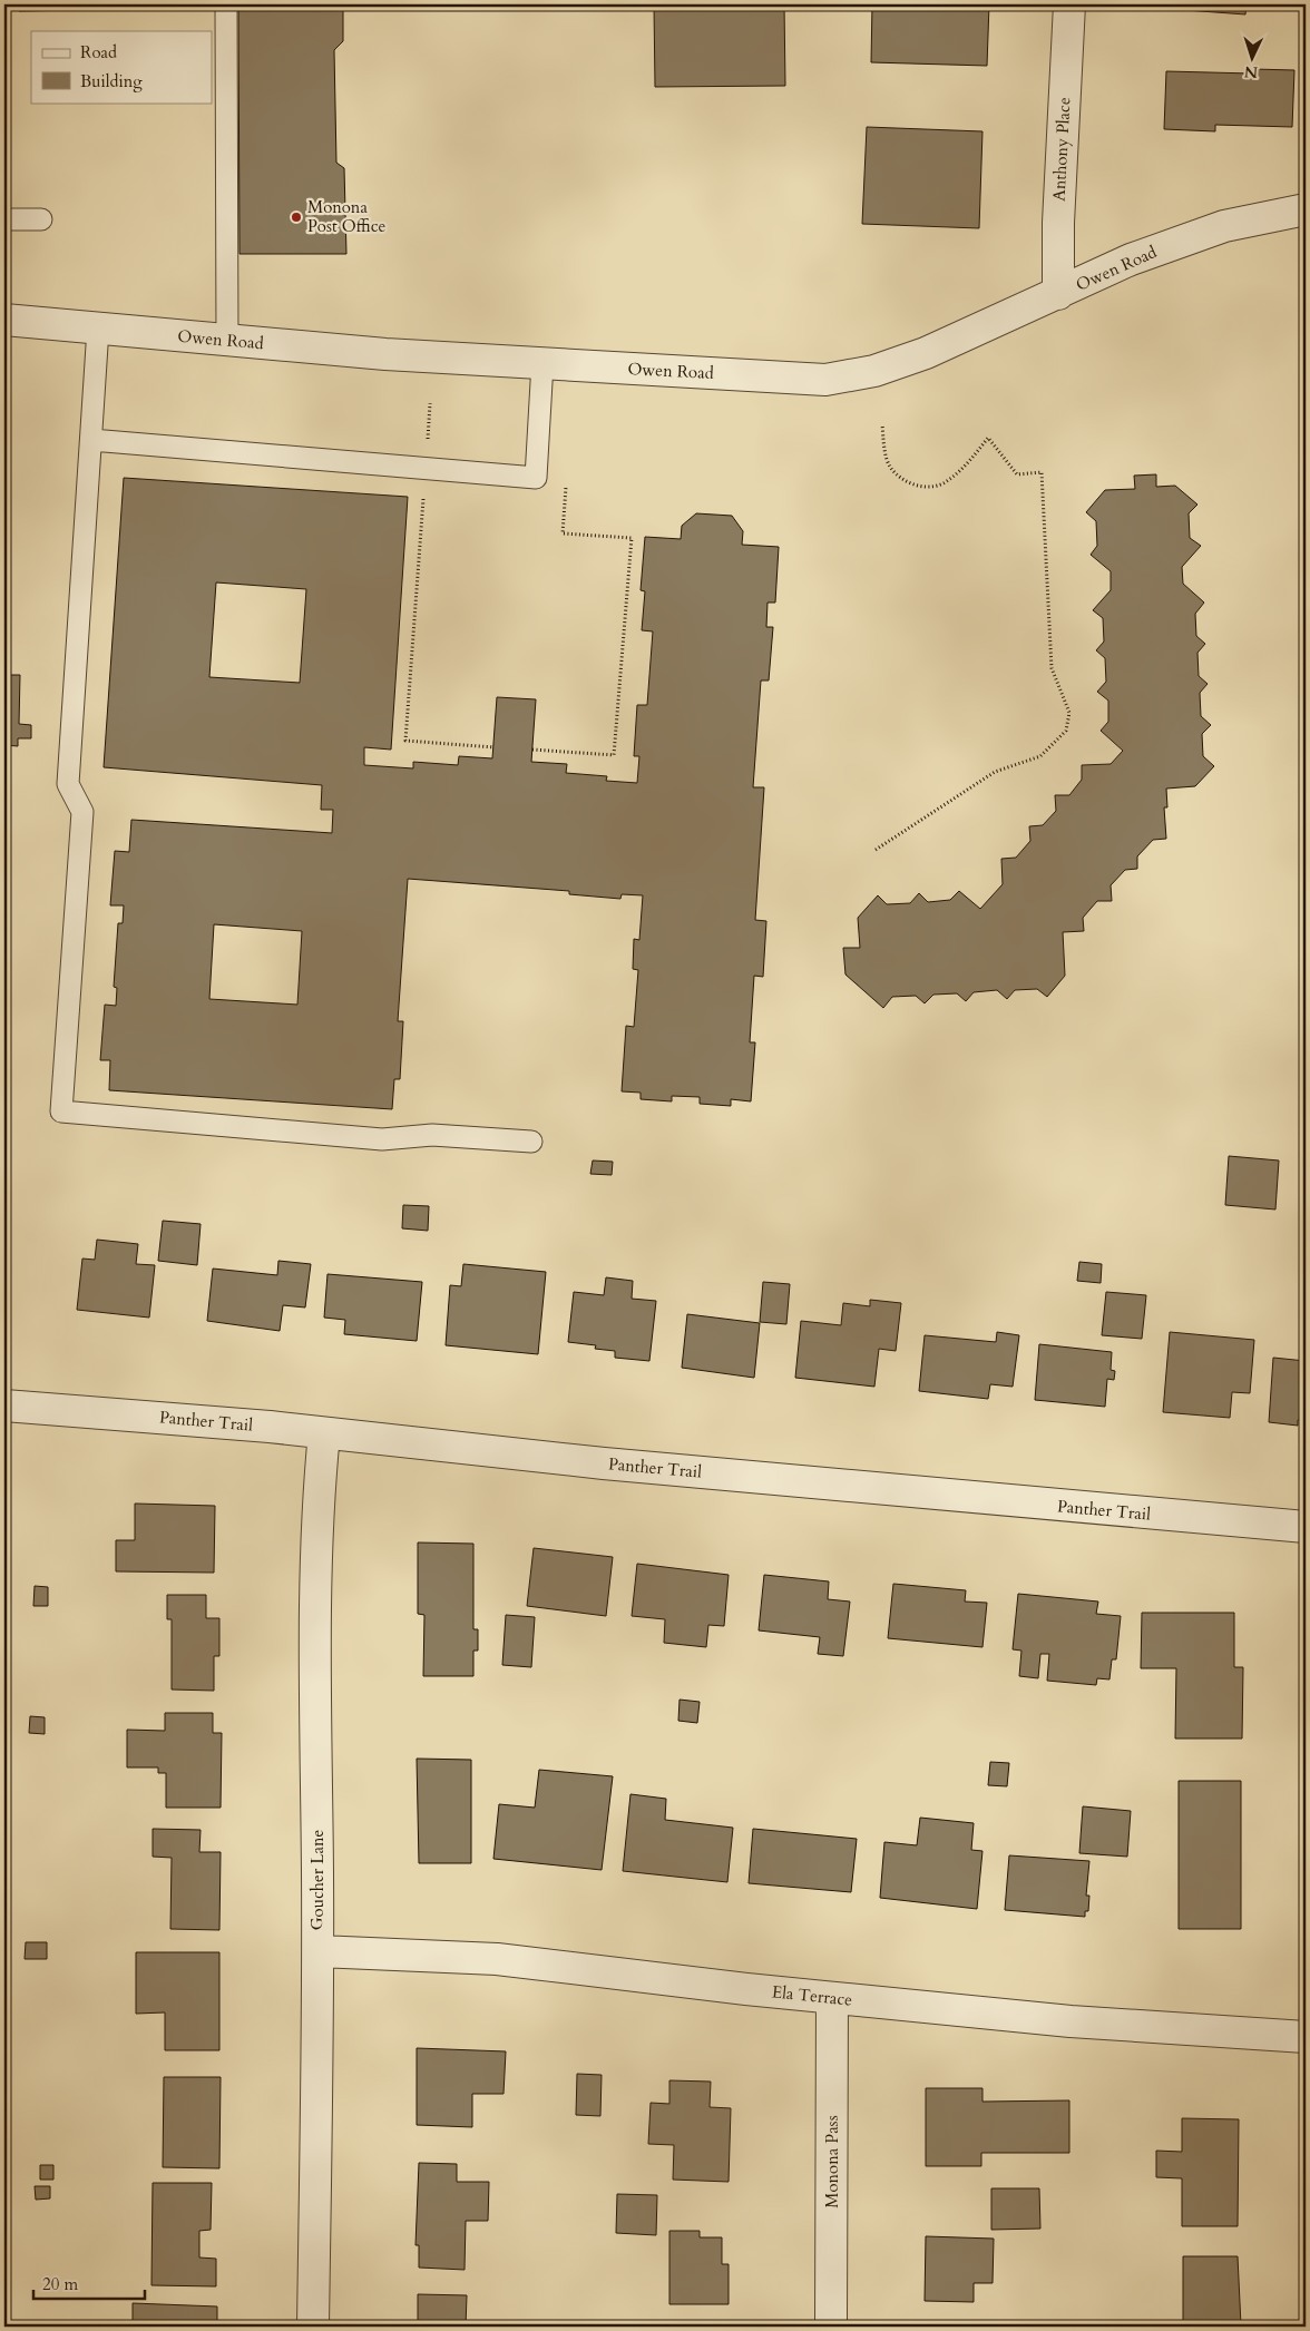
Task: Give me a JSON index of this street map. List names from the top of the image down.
{
  "streets": {
    "street": [
      "Anthony Place",
      "Owen Road",
      "Panther Trail",
      "Goucher Lane",
      "Ela Terrace",
      "Monona Pass"
    ]
  },
  "crossings": [
    ["Anthony Place", "Owen Road"],
    ["Panther Trail", "Goucher Lane"],
    ["Goucher Lane", "Ela Terrace"],
    ["Ela Terrace", "Monona Pass"]
  ],
  "places": ["Monona Post Office"],
  "legend": ["Road", "Building"],
  "scale_bar": "20 m",
  "north": "bottom"
}
